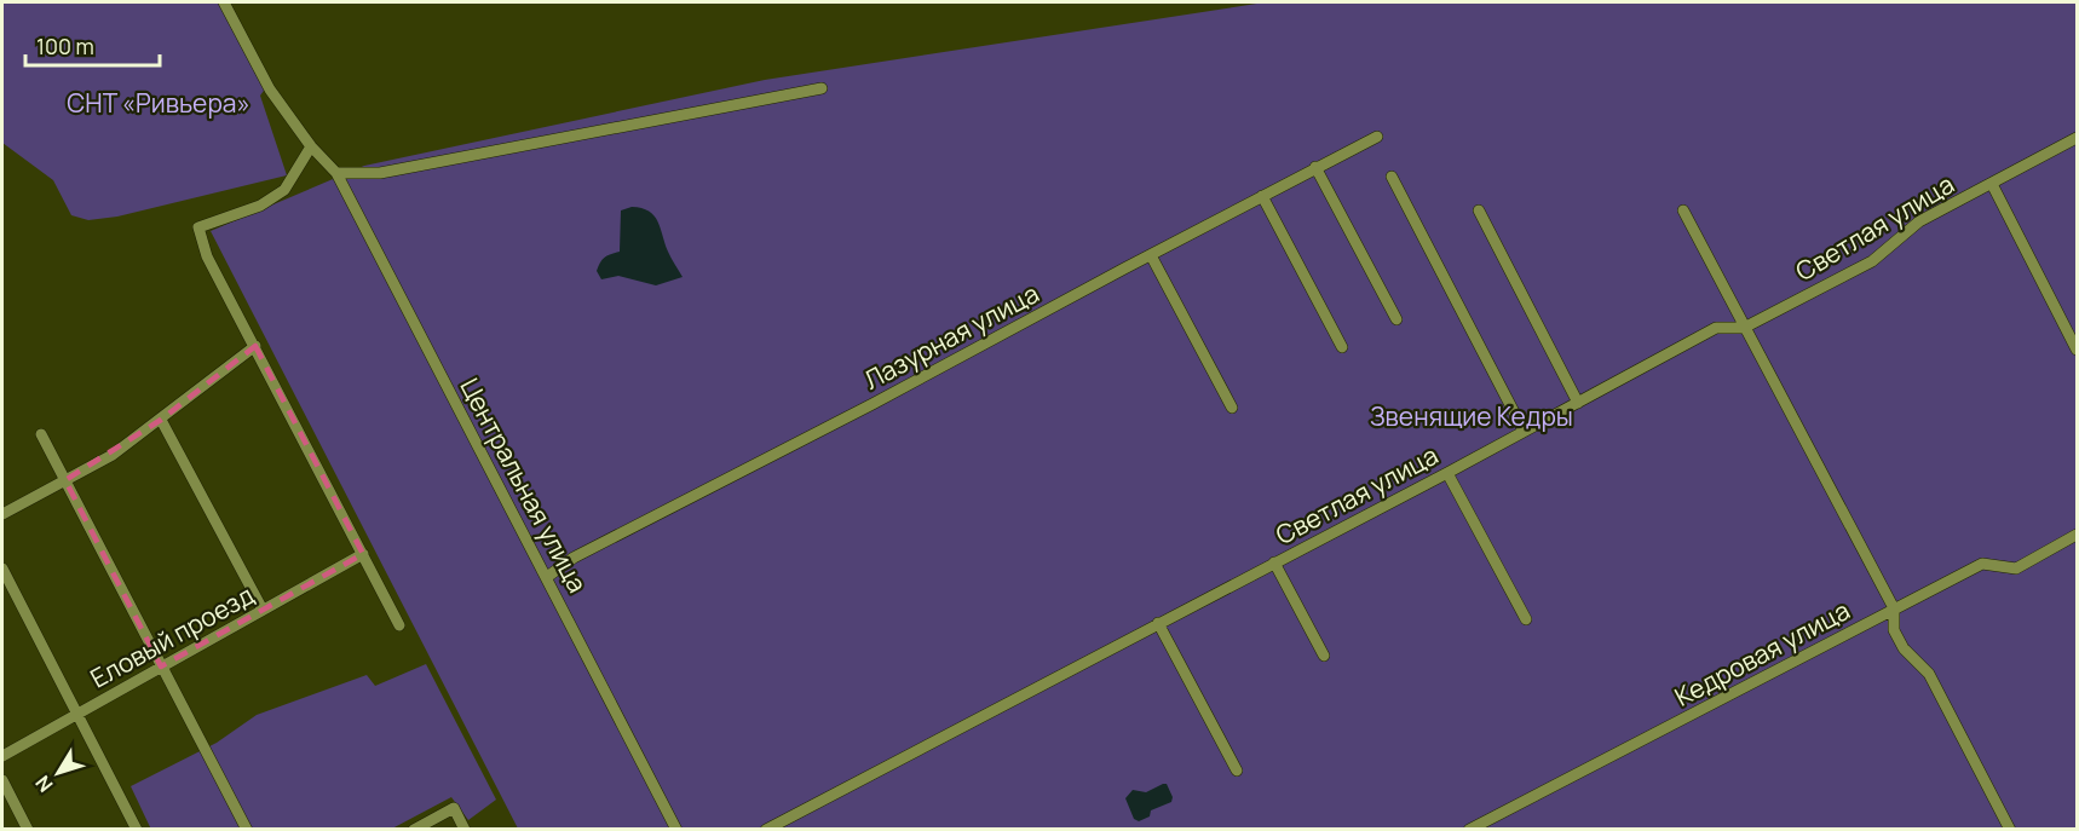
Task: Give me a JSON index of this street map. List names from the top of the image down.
{
  "streets": {
    "street": [
      "Светлая улица",
      "Лазурная улица",
      "Центральная улица",
      "Еловый проезд",
      "Кедровая улица"
    ]
  },
  "crossings": [
    ["Лазурная улица", "Центральная улица"]
  ],
  "parks": ["СНТ «Ривьера»", "Звенящие Кедры"],
  "scale_bar": "100 m",
  "north": "bottom left"
}
